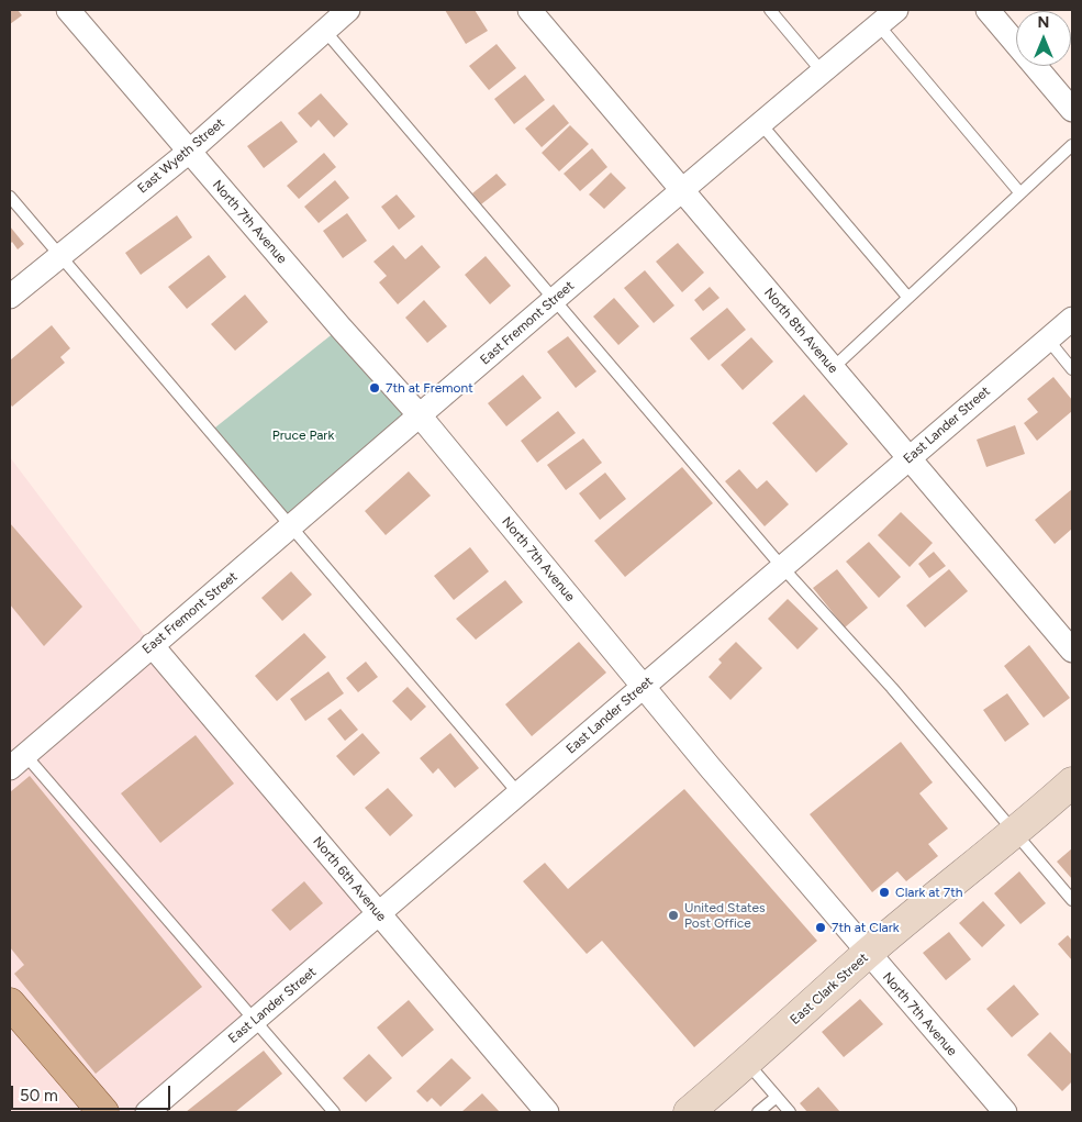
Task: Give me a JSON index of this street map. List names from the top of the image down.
{
  "streets": {
    "main road": ["East Clark Street"],
    "street": [
      "East Wyeth Street",
      "North 7th Avenue",
      "East Fremont Street",
      "North 8th Avenue",
      "East Lander Street",
      "North 6th Avenue"
    ]
  },
  "crossings": [
    ["East Wyeth Street", "North 7th Avenue"],
    ["North 7th Avenue", "East Fremont Street"],
    ["North 7th Avenue", "East Lander Street"],
    ["North 7th Avenue", "East Clark Street"],
    ["East Fremont Street", "North 8th Avenue"],
    ["East Fremont Street", "North 6th Avenue"],
    ["North 8th Avenue", "East Lander Street"],
    ["East Lander Street", "North 6th Avenue"]
  ],
  "parks": ["Pruce Park"],
  "places": [
    "7th at Fremont",
    "Clark at 7th",
    "United States Post Office",
    "7th at Clark"
  ],
  "scale_bar": "50 m",
  "north": "top"
}
